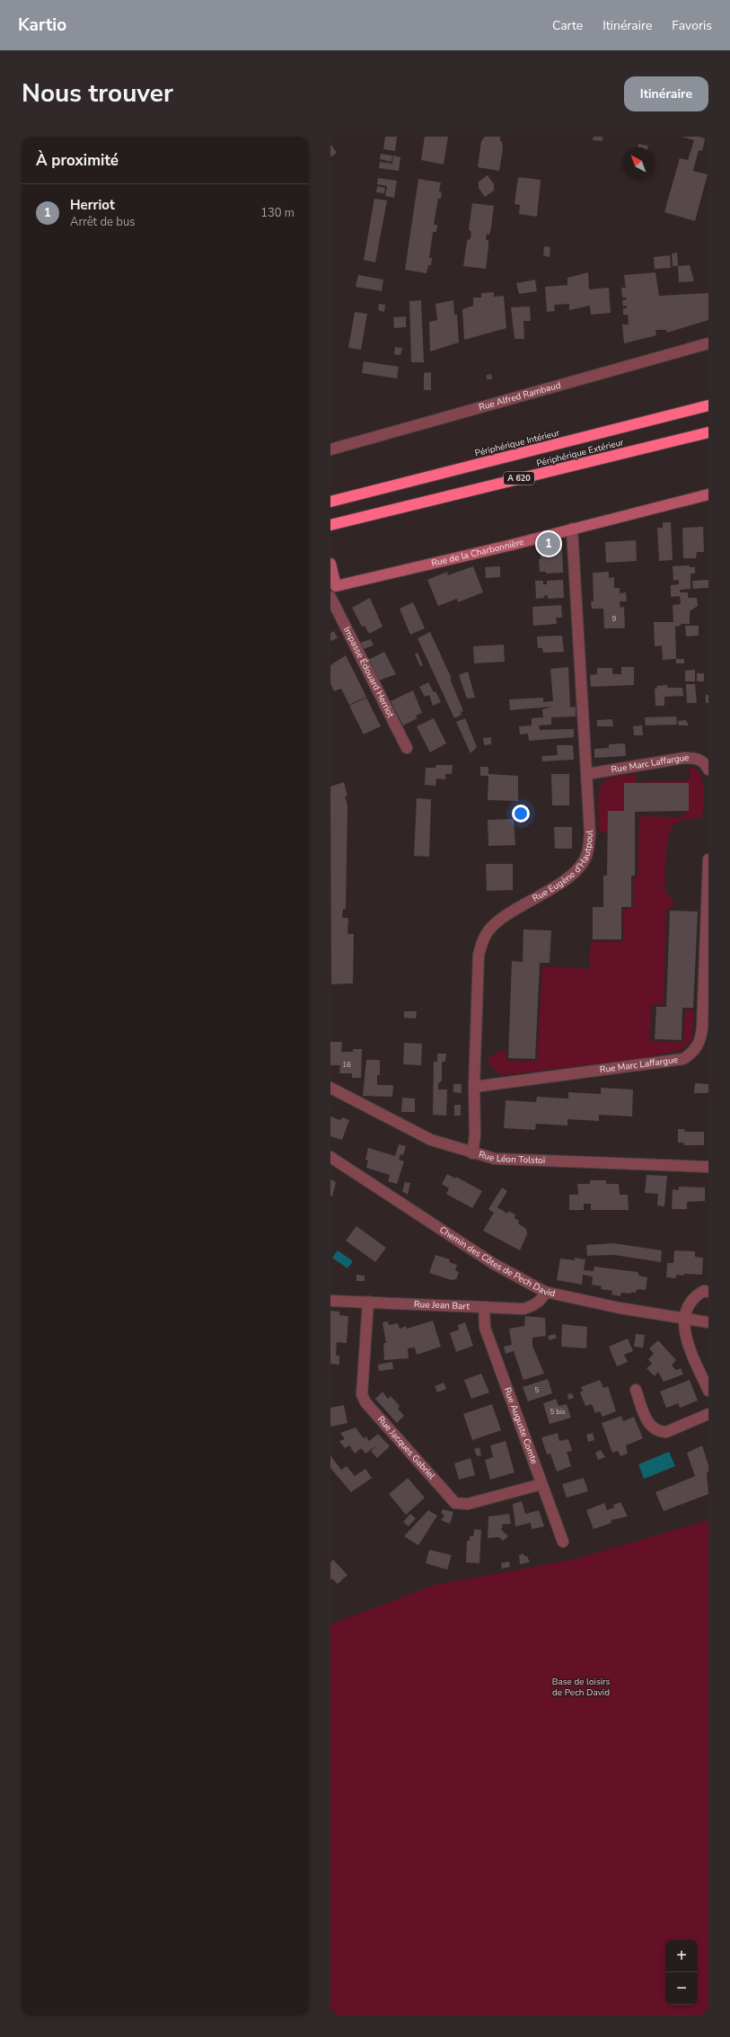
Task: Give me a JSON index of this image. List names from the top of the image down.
{
  "streets": {
    "highway": ["Périphérique Intérieur", "Périphérique Extérieur", "A 620"],
    "street": [
      "Rue Alfred Rambaud",
      "Rue de la Charbonnière",
      "Impasse Édouard Herriot",
      "Rue Marc Laffargue",
      "Rue Eugène d'Hautpoul",
      "Rue Léon Tolstoï",
      "Chemin des Côtes de Pech David",
      "Rue Jean Bart",
      "Rue Auguste Comte",
      "Rue Jacques Gabriel"
    ]
  },
  "crossings": [
    ["Rue de la Charbonnière", "Rue Eugène d'Hautpoul"],
    ["Rue Marc Laffargue", "Rue Eugène d'Hautpoul"],
    ["Rue Eugène d'Hautpoul", "Rue Léon Tolstoï"],
    ["Chemin des Côtes de Pech David", "Rue Jean Bart"],
    ["Rue Jean Bart", "Rue Auguste Comte"],
    ["Rue Jean Bart", "Rue Jacques Gabriel"],
    ["Rue Auguste Comte", "Rue Jacques Gabriel"]
  ],
  "parks": ["Base de loisirs de Pech David"],
  "house_numbers": [
    "9",
    "16",
    "5",
    "5 bis"
  ],
  "north": "top left",
  "page": {
    "header": "Kartio",
    "nav": ["Carte", "Itinéraire", "Favoris"],
    "title": "Nous trouver",
    "buttons": "Itinéraire",
    "heading": "À proximité",
    "list": [
      {
        "mark": "1",
        "name": "Herriot",
        "note": "Arrêt de bus",
        "value": "130 m"
      }
    ],
    "pins": "1",
    "map_buttons": ["+", "−"]
  }
}
